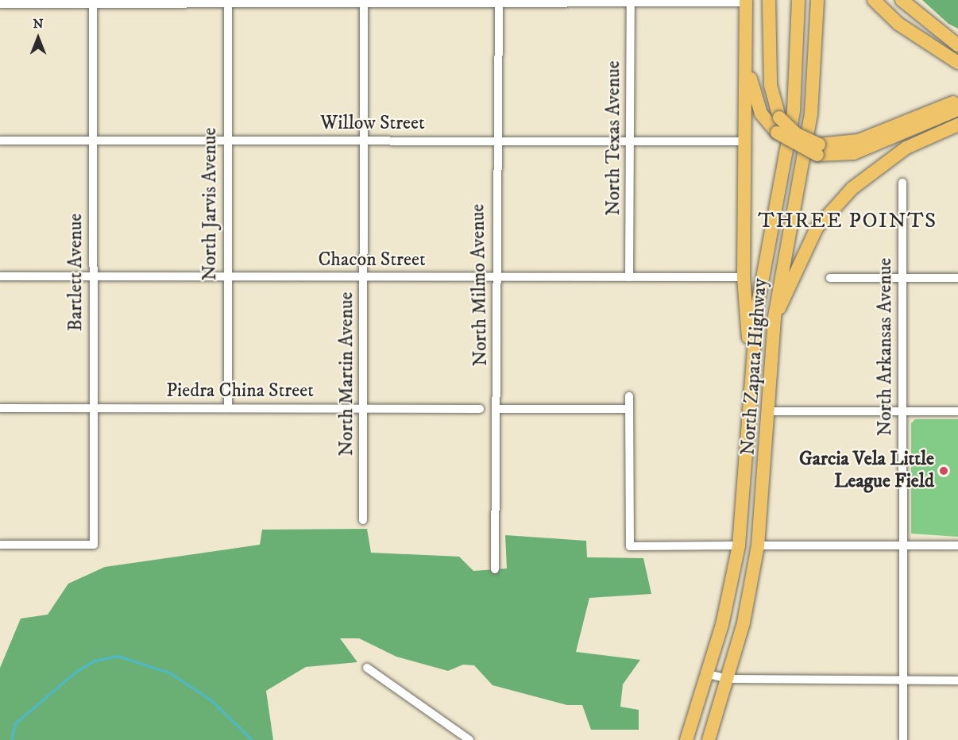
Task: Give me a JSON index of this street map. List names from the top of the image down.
{
  "streets": {
    "main road": ["North Zapata Highway"],
    "street": [
      "Willow Street",
      "North Texas Avenue",
      "North Jarvis Avenue",
      "Chacon Street",
      "Bartlett Avenue",
      "North Milmo Avenue",
      "North Arkansas Avenue",
      "North Martin Avenue",
      "Piedra China Street"
    ]
  },
  "crossings": [
    ["Willow Street", "North Texas Avenue"],
    ["Willow Street", "North Jarvis Avenue"],
    ["Willow Street", "Bartlett Avenue"],
    ["Willow Street", "North Milmo Avenue"],
    ["Willow Street", "North Martin Avenue"],
    ["North Texas Avenue", "Chacon Street"],
    ["North Jarvis Avenue", "Chacon Street"],
    ["North Jarvis Avenue", "Piedra China Street"],
    ["Chacon Street", "Bartlett Avenue"],
    ["Chacon Street", "North Milmo Avenue"],
    ["Chacon Street", "North Martin Avenue"],
    ["Bartlett Avenue", "Piedra China Street"],
    ["North Martin Avenue", "Piedra China Street"]
  ],
  "districts": ["THREE POINTS"],
  "places": ["Garcia Vela Little League Field"],
  "north": "top"
}
